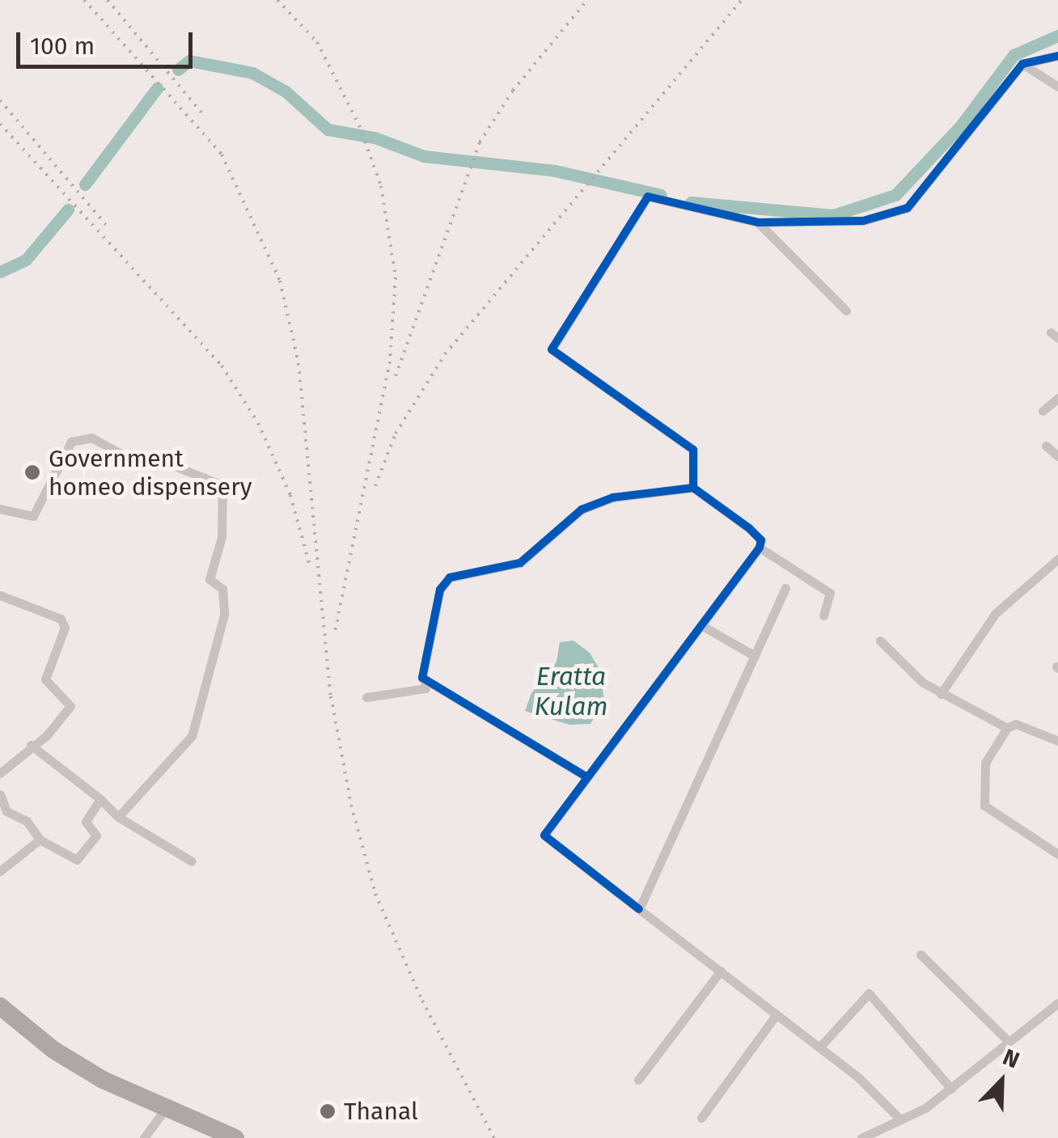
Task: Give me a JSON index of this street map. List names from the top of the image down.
{
  "water": ["Eratta Kulam"],
  "places": ["Government homeo dispensery", "Thanal"],
  "scale_bar": "100 m",
  "north": "top right"
}
